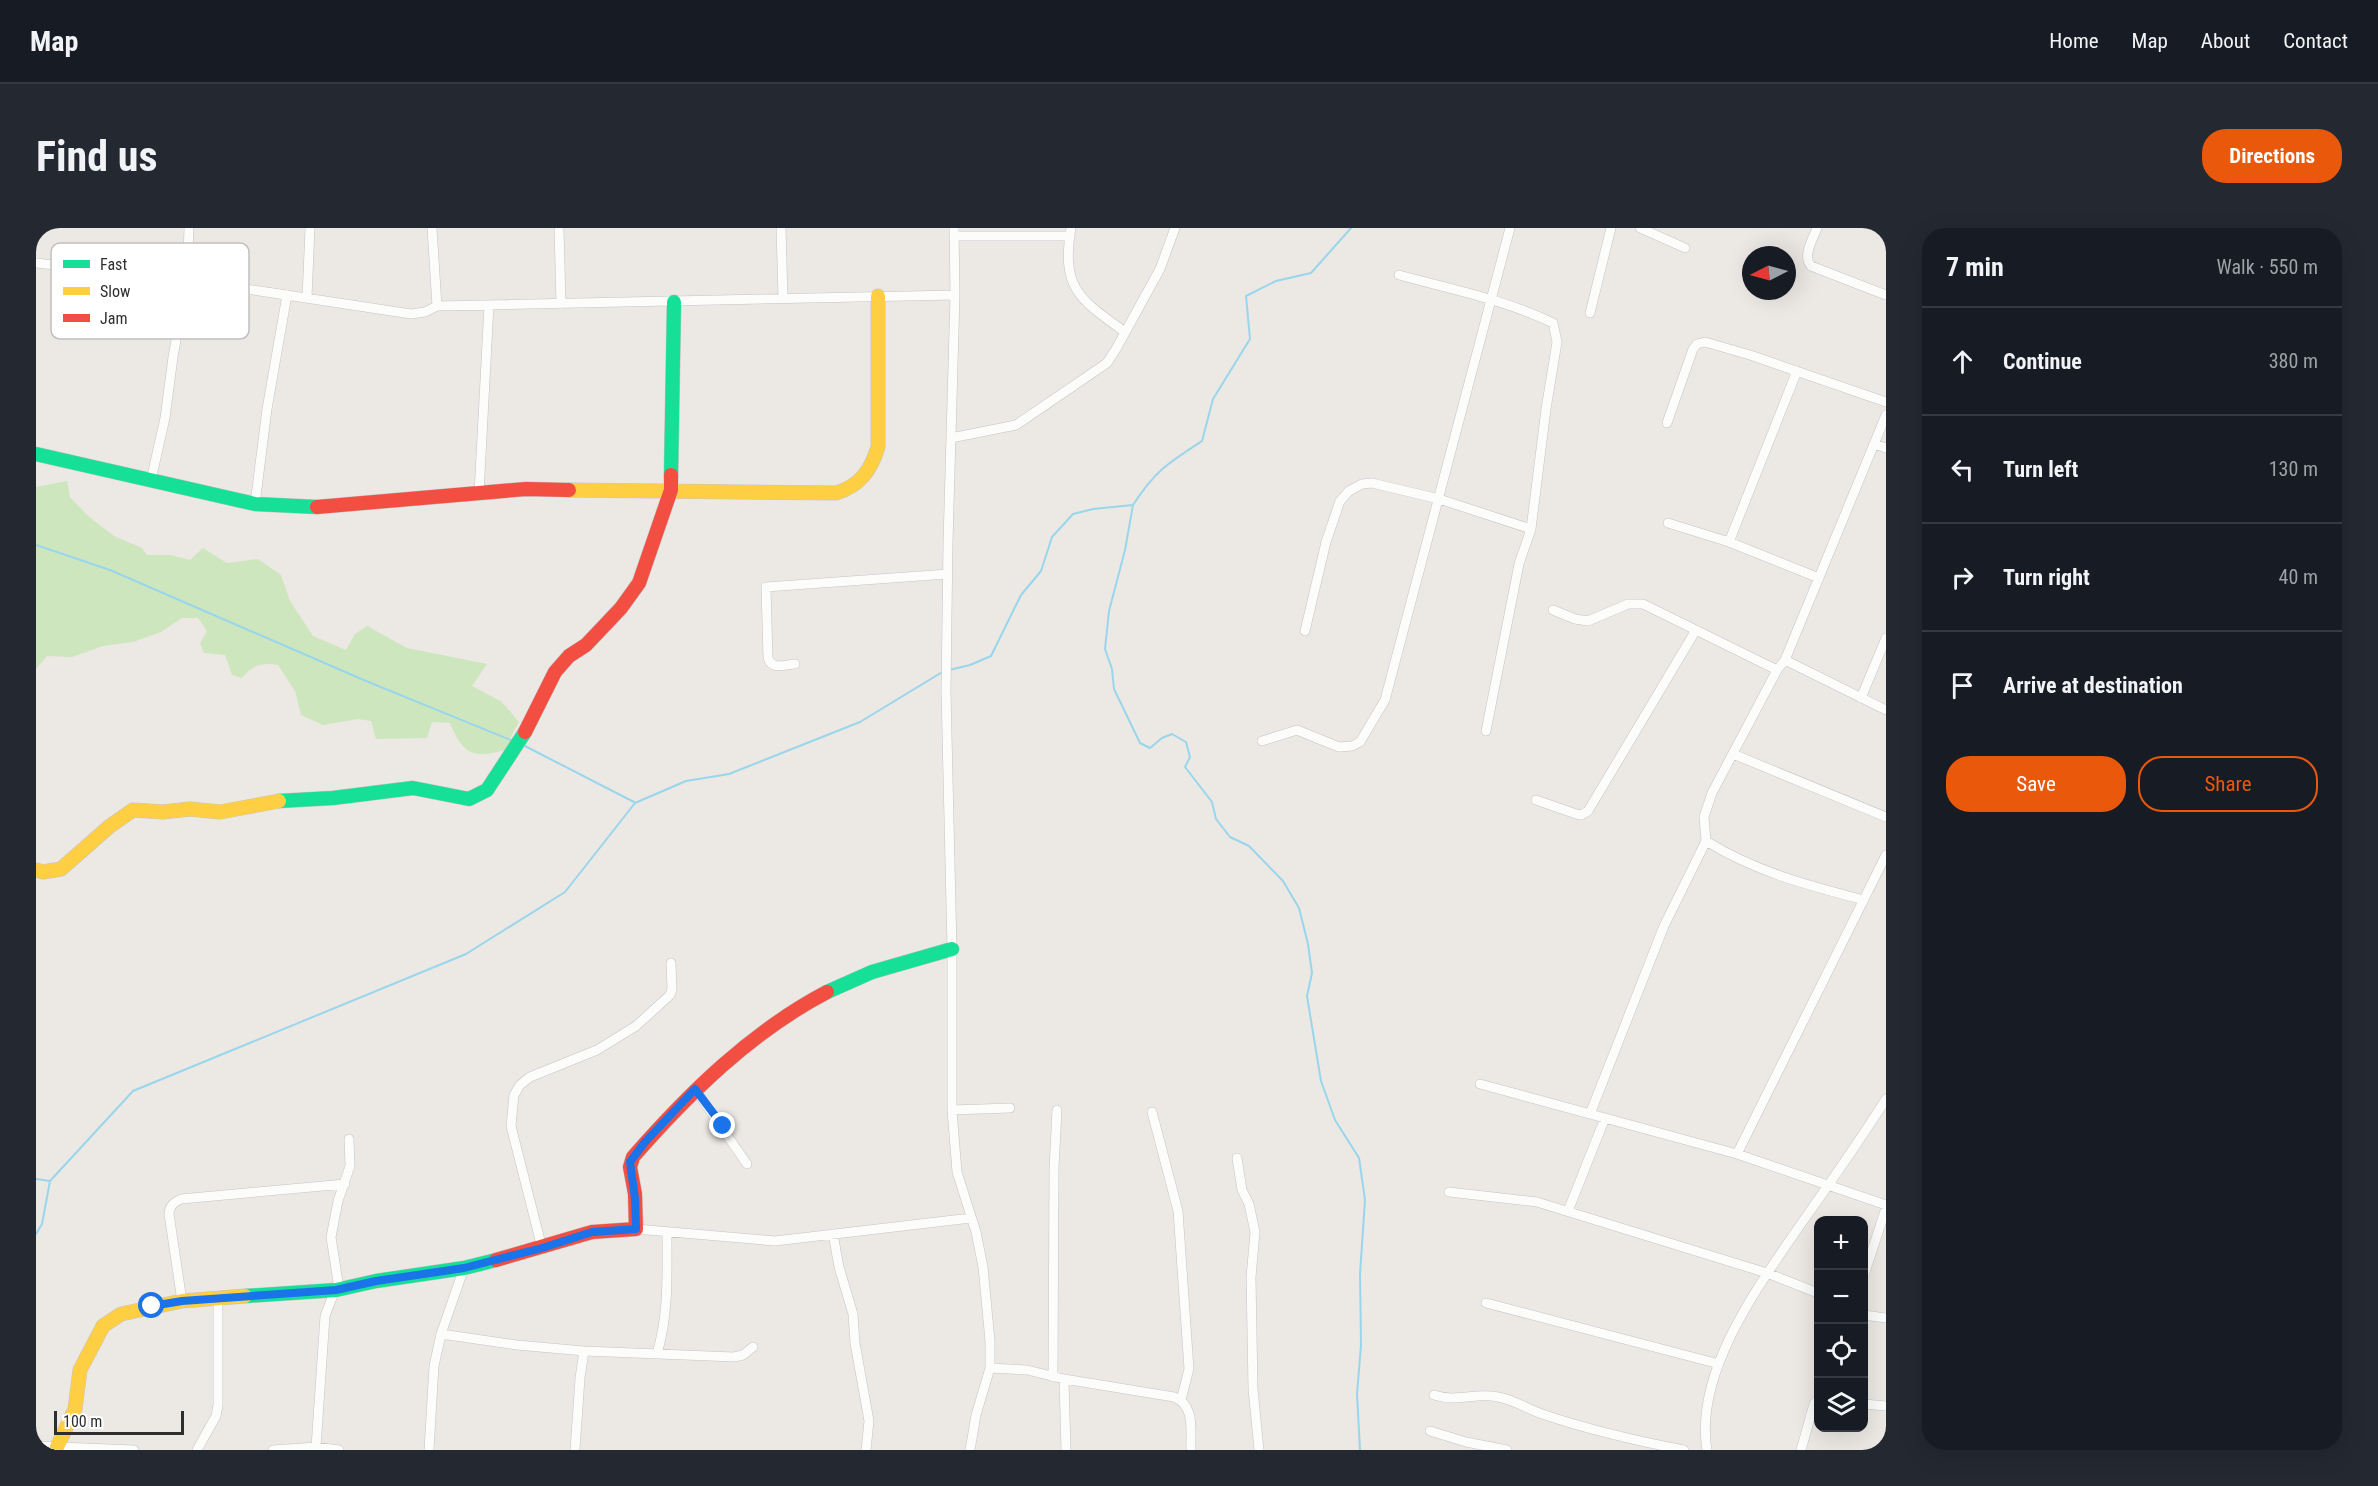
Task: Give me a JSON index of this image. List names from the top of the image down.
{
  "legend": ["Fast", "Slow", "Jam"],
  "scale_bar": "100 m",
  "north": "left",
  "page": {
    "header": "Map",
    "nav": [
      "Home",
      "Map",
      "About",
      "Contact"
    ],
    "buttons": [
      "Directions",
      ["Save", "Share"]
    ],
    "title": "Find us",
    "heading": ["7 min", "Walk · 550 m"],
    "list": [
      ["Continue", "380 m"],
      ["Turn left", "130 m"],
      ["Turn right", "40 m"],
      "Arrive at destination"
    ],
    "map_buttons": ["+", "−"],
    "scale": "100 m"
  }
}
